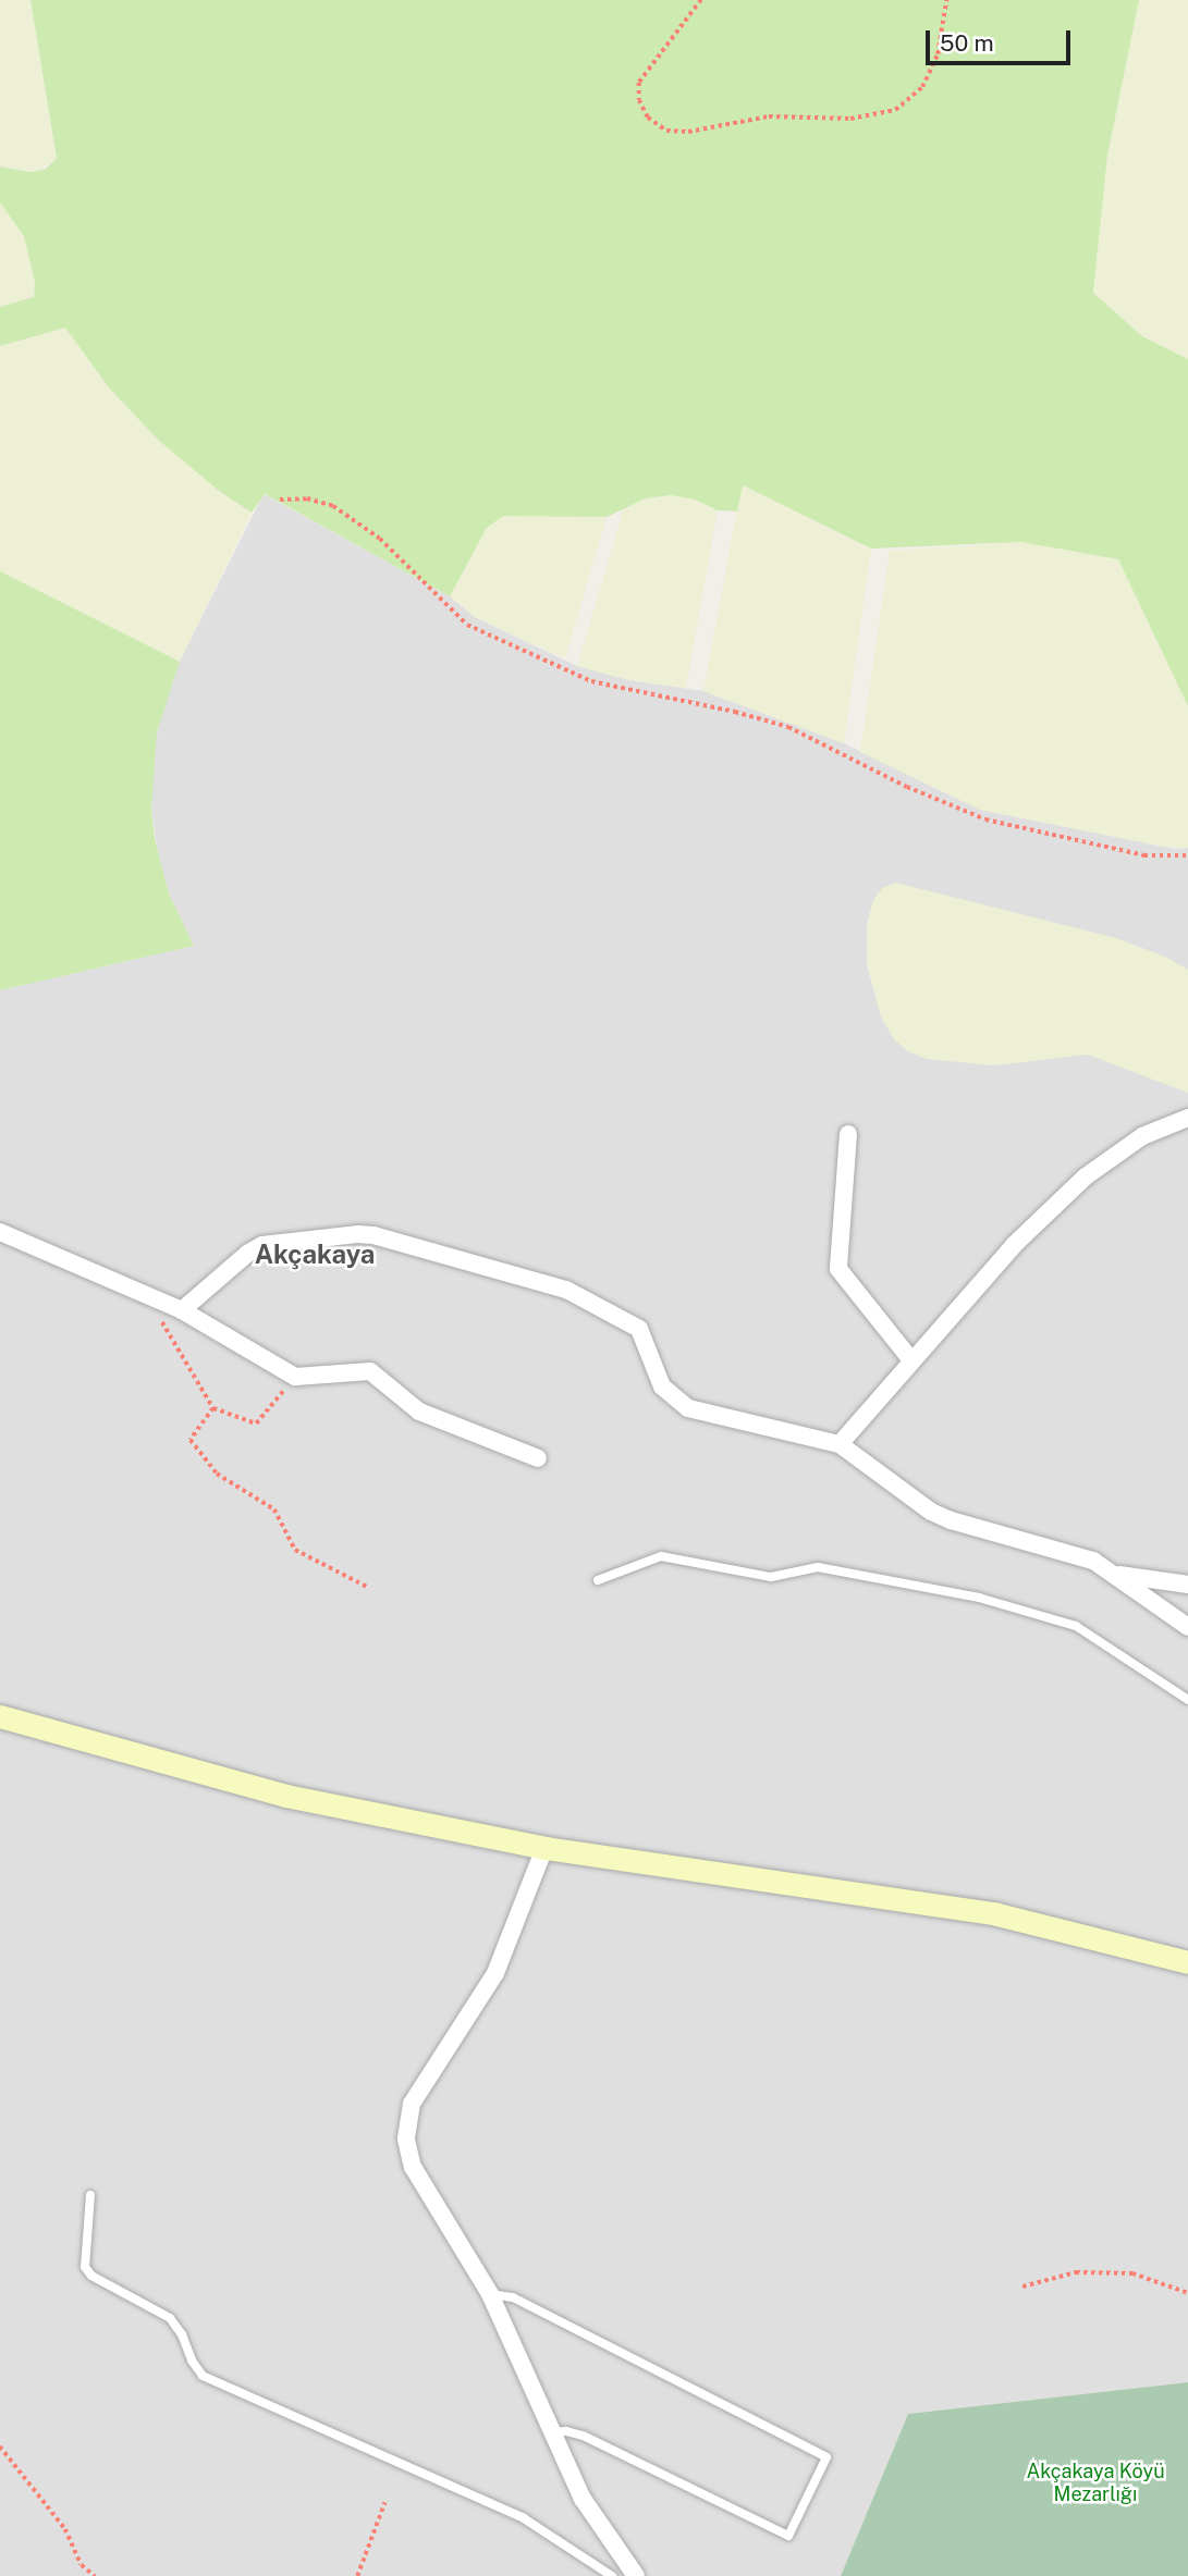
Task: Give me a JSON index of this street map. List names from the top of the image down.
{
  "districts": ["Akçakaya"],
  "parks": ["Akçakaya Köyü Mezarlığı"],
  "scale_bar": "50 m"
}
